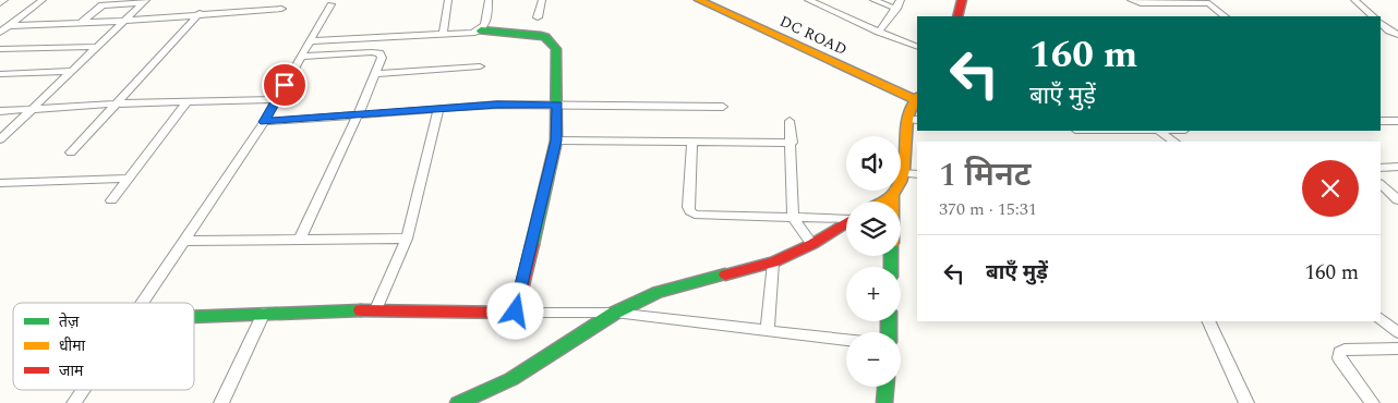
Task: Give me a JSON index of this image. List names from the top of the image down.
{
  "streets": {
    "street": ["DC ROAD"]
  },
  "legend": ["तेज़", "धीमा", "जाम"],
  "page": {
    "turn": ["160 m", "बाएँ मुड़ें"],
    "map_buttons": ["+", "−"],
    "heading": ["1 मिनट", "370 m · 15:31"],
    "list": [
      {
        "name": "बाएँ मुड़ें",
        "value": "160 m"
      }
    ]
  }
}
